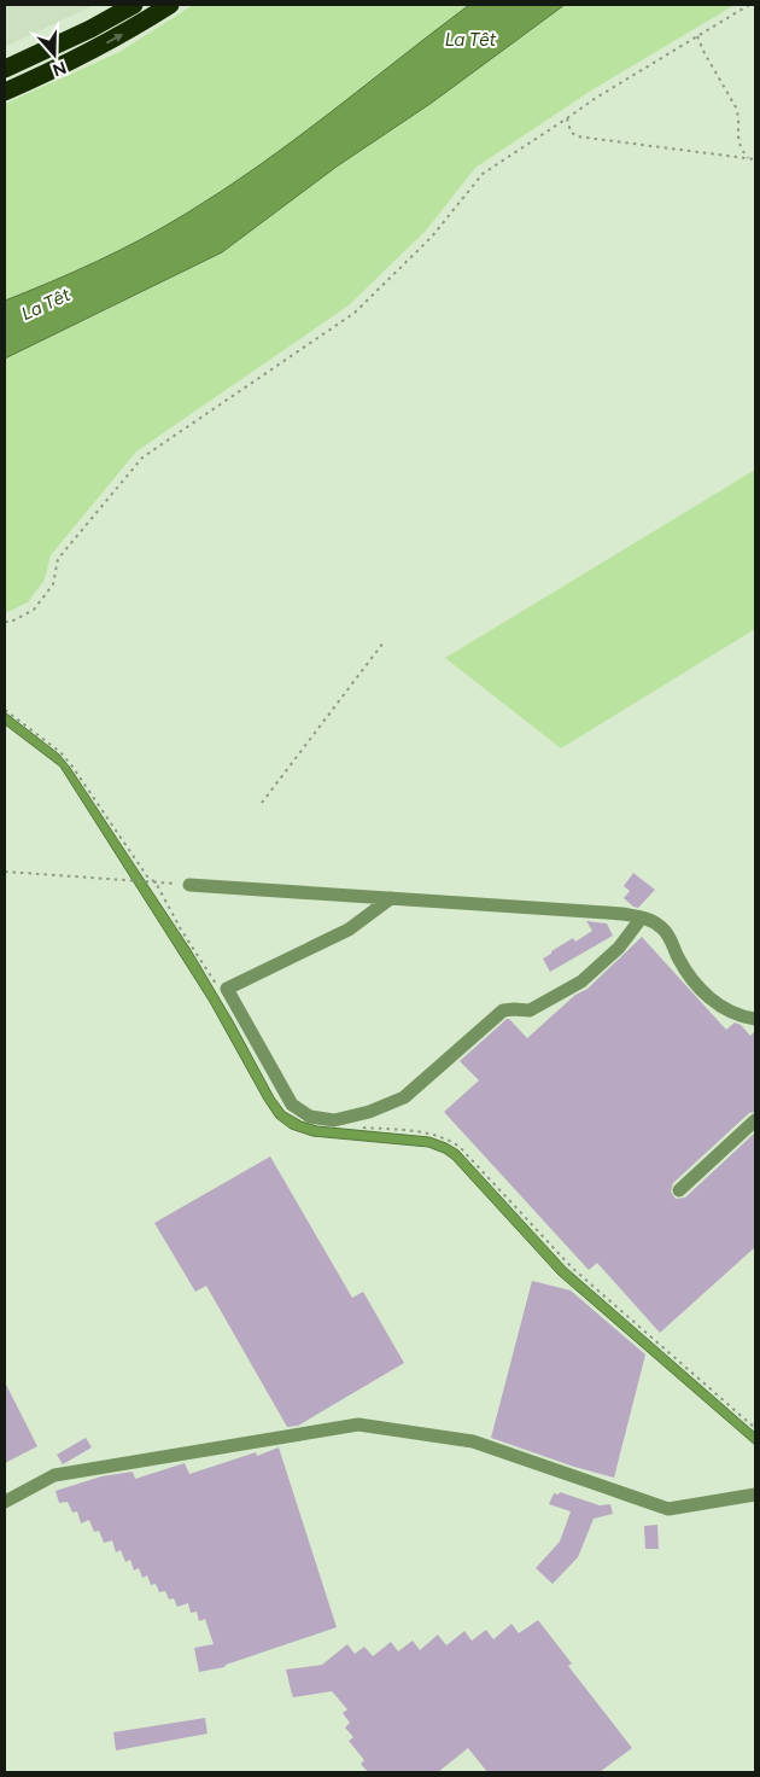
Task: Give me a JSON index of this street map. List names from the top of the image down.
{
  "water": ["La Têt"],
  "north": "bottom"
}
